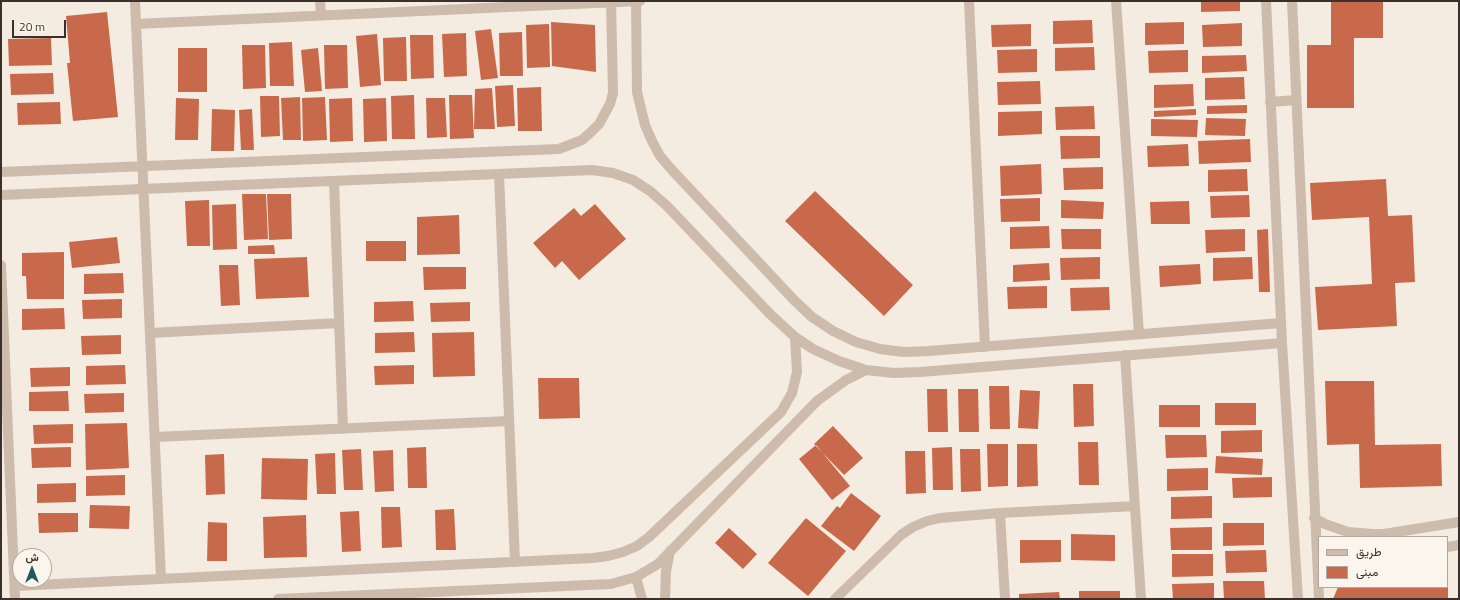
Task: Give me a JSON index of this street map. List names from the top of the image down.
{
  "legend": ["طريق", "مبنى"],
  "scale_bar": "20 m",
  "north": "top"
}
